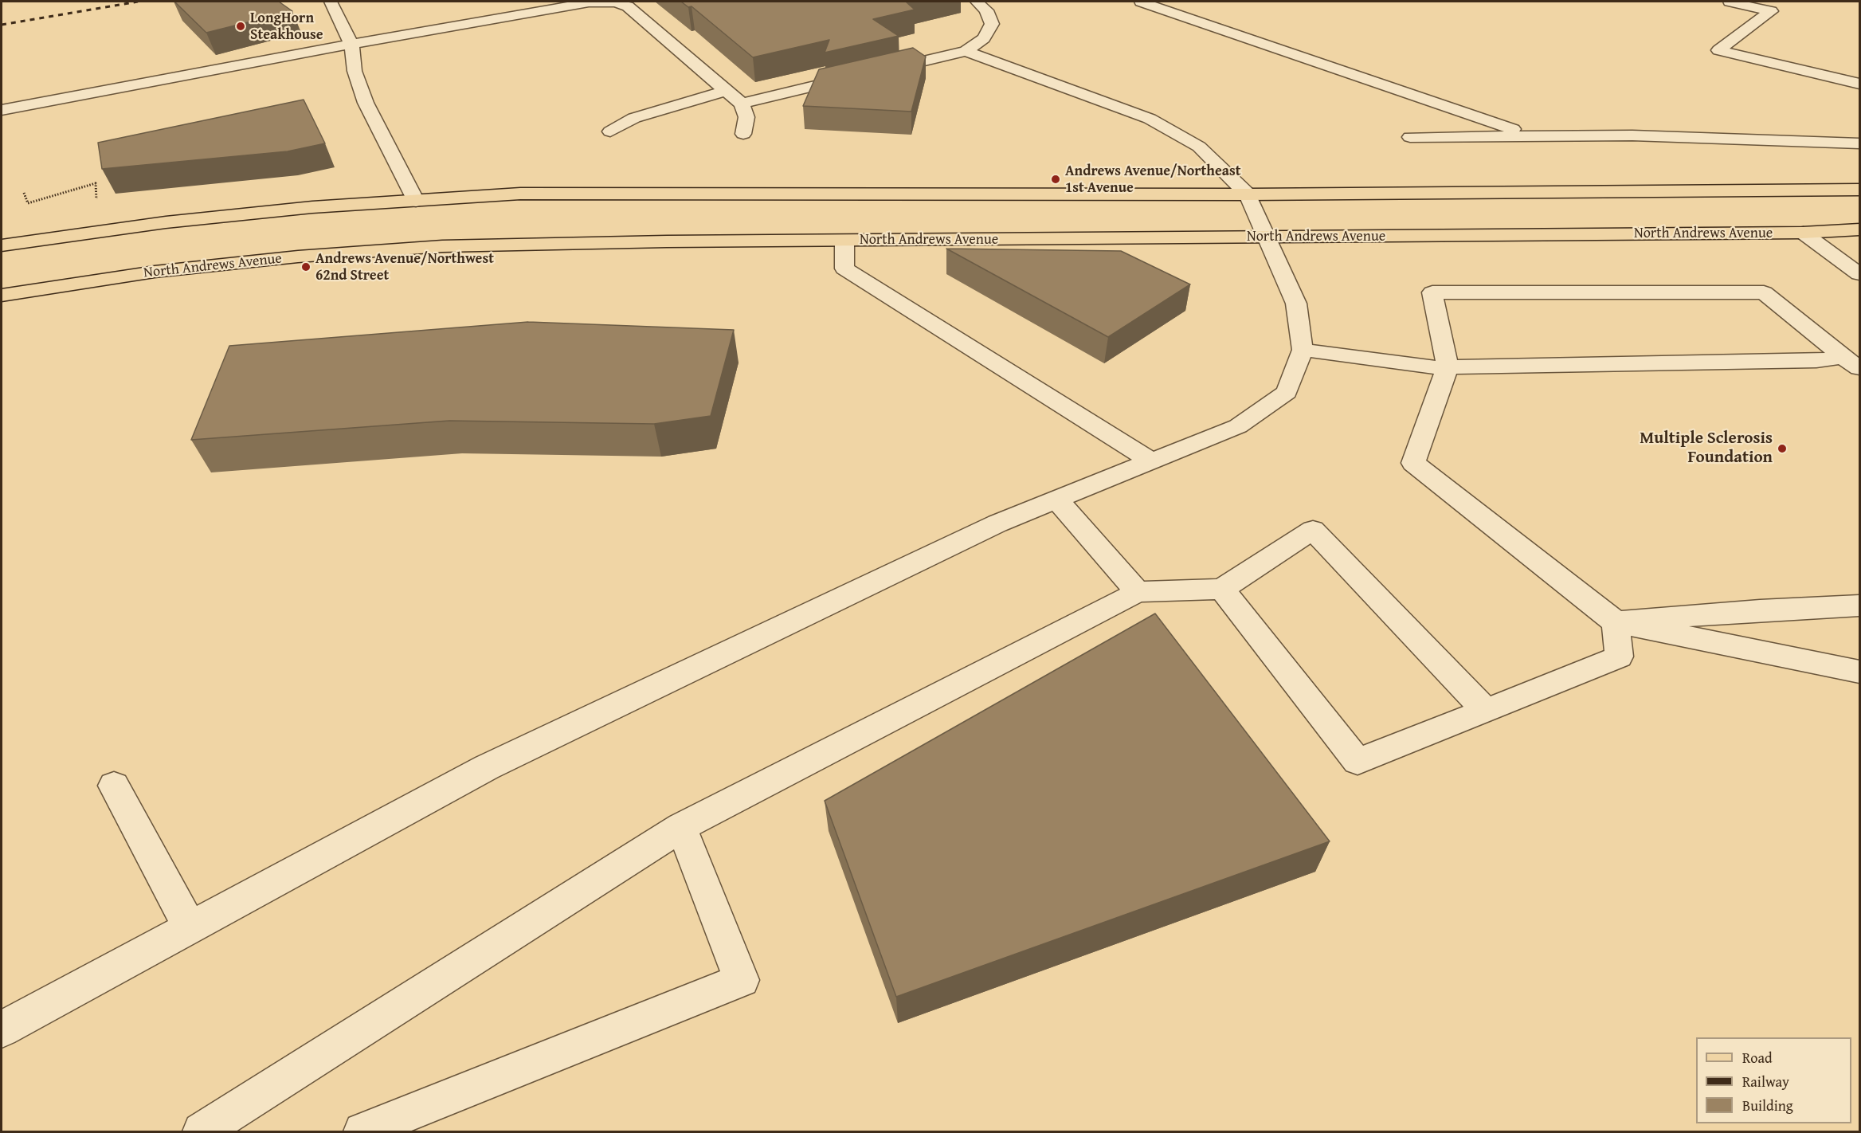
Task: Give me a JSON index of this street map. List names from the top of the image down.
{
  "streets": {
    "main road": ["North Andrews Avenue"]
  },
  "places": [
    "LongHorn Steakhouse",
    "Andrews Avenue/Northeast 1st Avenue",
    "Andrews Avenue/Northwest 62nd Street",
    "Multiple Sclerosis Foundation"
  ],
  "legend": ["Road", "Railway", "Building"]
}
